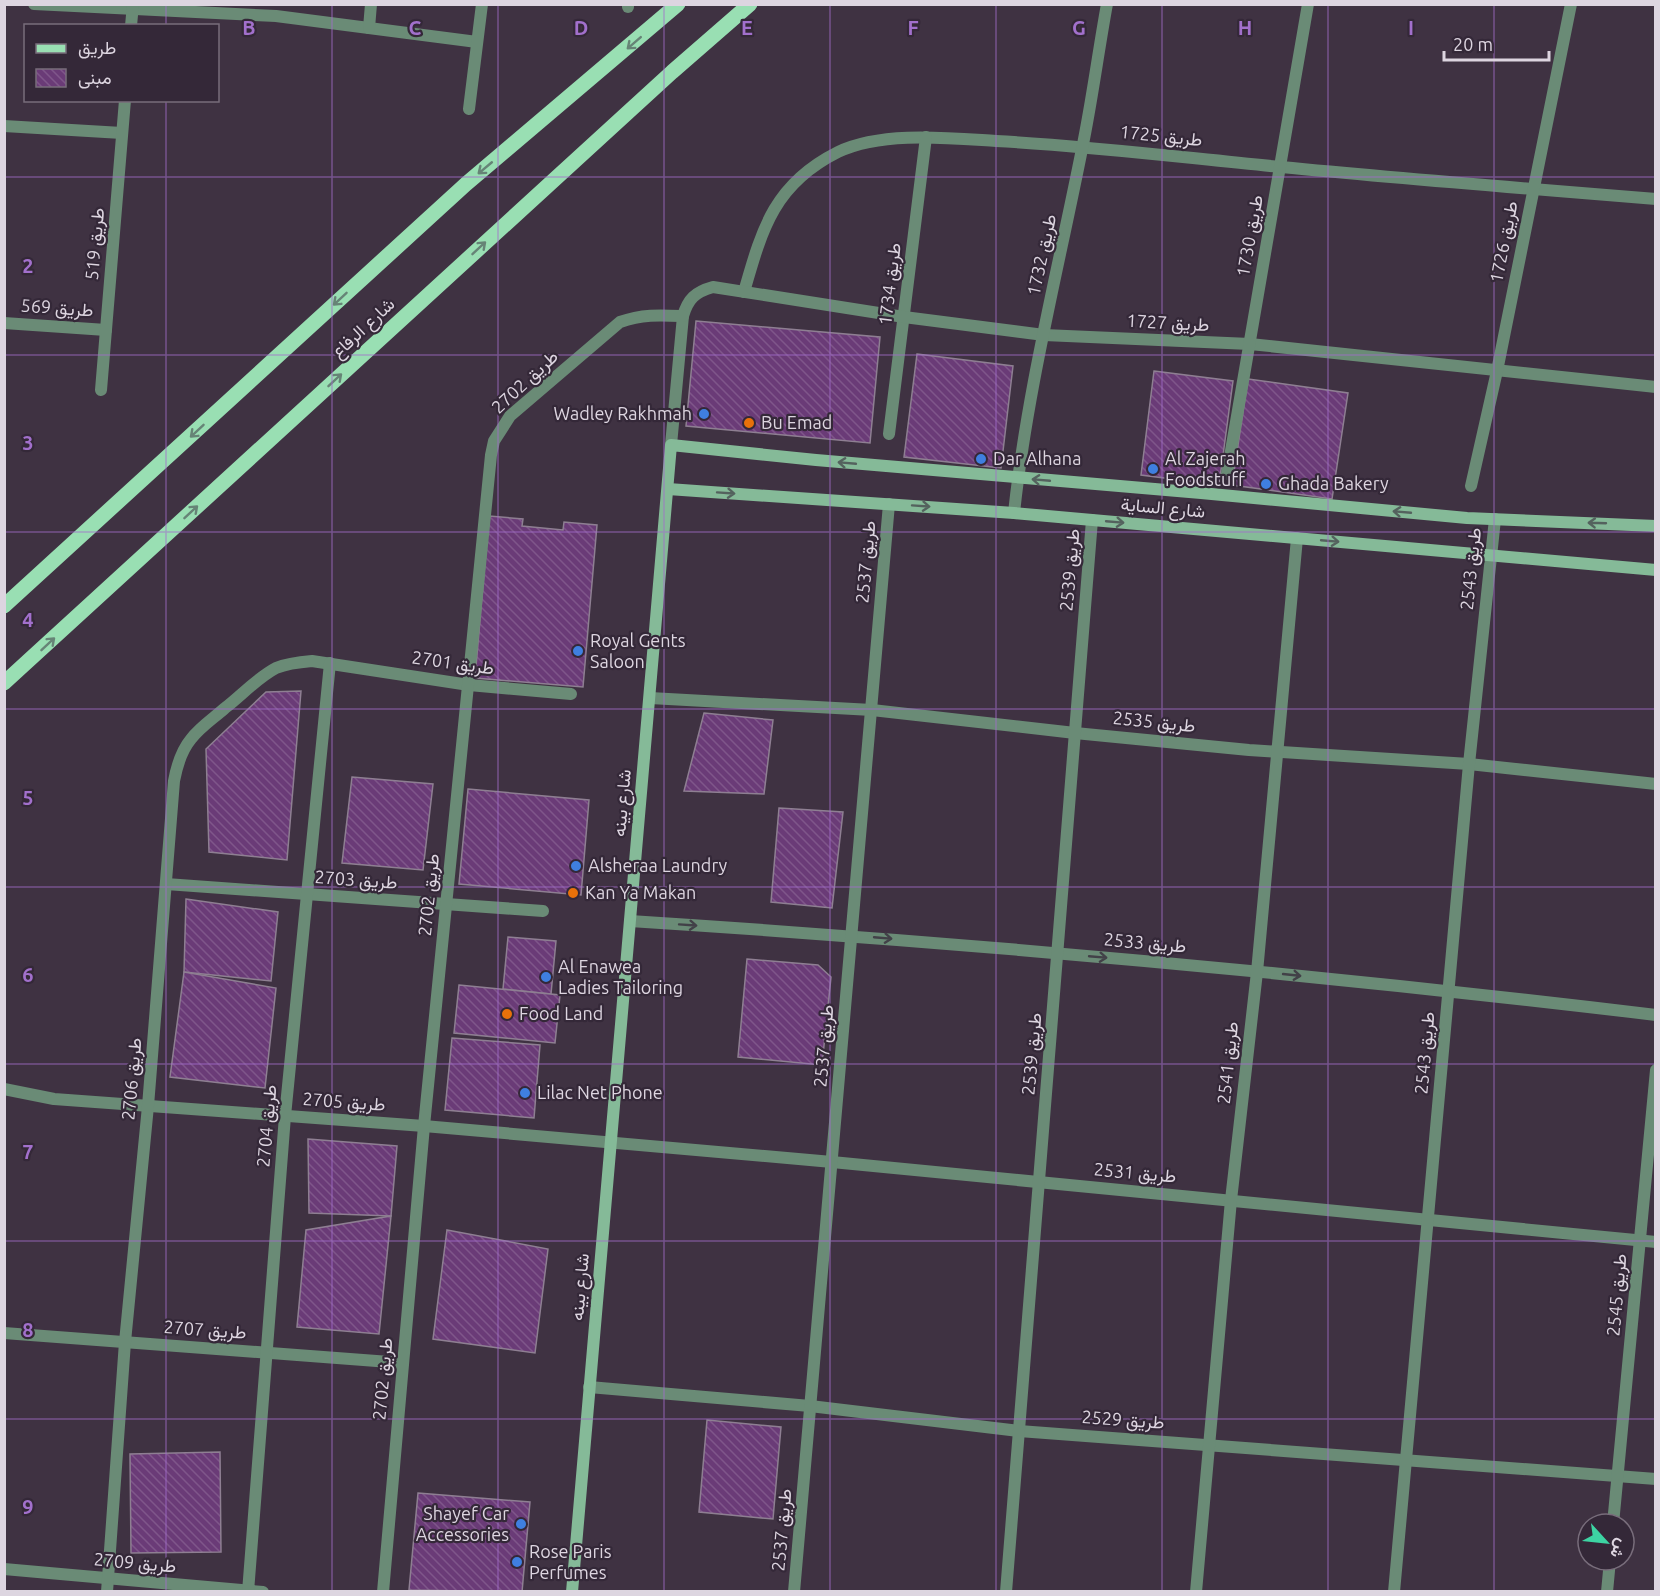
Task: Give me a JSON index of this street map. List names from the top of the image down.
{
  "streets": {
    "main road": ["شارع الرفاع"],
    "street": [
      "طريق 1725",
      "طريق 1730",
      "طريق 1726",
      "طريق 519",
      "طريق 1732",
      "طريق 1734",
      "طريق 569",
      "طريق 1727",
      "طريق 2702",
      "شارع الساية",
      "طريق 2537",
      "طريق 2543",
      "طريق 2539",
      "طريق 2701",
      "طريق 2535",
      "شارع بينه",
      "طريق 2703",
      "طريق 2533",
      "طريق 2541",
      "طريق 2706",
      "طريق 2705",
      "طريق 2704",
      "طريق 2531",
      "طريق 2545",
      "طريق 2707",
      "طريق 2529",
      "طريق 2709"
    ]
  },
  "crossings": [
    ["طريق 1725", "طريق 1730"],
    ["طريق 1725", "طريق 1726"],
    ["طريق 1725", "طريق 1732"],
    ["طريق 1725", "طريق 1734"],
    ["طريق 1725", "طريق 1727"],
    ["طريق 1730", "طريق 1727"],
    ["طريق 1726", "طريق 1727"],
    ["طريق 519", "طريق 569"],
    ["طريق 1732", "طريق 1727"],
    ["طريق 1732", "شارع الساية"],
    ["طريق 1734", "طريق 1727"],
    ["طريق 1727", "طريق 2702"],
    ["طريق 1727", "شارع بينه"],
    ["طريق 2702", "طريق 2701"],
    ["طريق 2702", "شارع بينه"],
    ["طريق 2702", "طريق 2703"],
    ["طريق 2702", "طريق 2705"],
    ["طريق 2702", "طريق 2707"],
    ["شارع الساية", "طريق 2537"],
    ["شارع الساية", "طريق 2543"],
    ["شارع الساية", "طريق 2539"],
    ["شارع الساية", "شارع بينه"],
    ["شارع الساية", "طريق 2541"],
    ["طريق 2537", "طريق 2535"],
    ["طريق 2537", "طريق 2533"],
    ["طريق 2537", "طريق 2531"],
    ["طريق 2537", "طريق 2529"],
    ["طريق 2543", "طريق 2535"],
    ["طريق 2543", "طريق 2533"],
    ["طريق 2543", "طريق 2531"],
    ["طريق 2543", "طريق 2529"],
    ["طريق 2539", "طريق 2535"],
    ["طريق 2539", "طريق 2533"],
    ["طريق 2539", "طريق 2531"],
    ["طريق 2539", "طريق 2529"],
    ["طريق 2701", "طريق 2706"],
    ["طريق 2701", "طريق 2704"],
    ["طريق 2535", "شارع بينه"],
    ["طريق 2535", "طريق 2541"],
    ["شارع بينه", "طريق 2533"],
    ["شارع بينه", "طريق 2705"],
    ["شارع بينه", "طريق 2531"],
    ["شارع بينه", "طريق 2529"],
    ["طريق 2703", "طريق 2706"],
    ["طريق 2703", "طريق 2704"],
    ["طريق 2533", "طريق 2541"],
    ["طريق 2541", "طريق 2531"],
    ["طريق 2541", "طريق 2529"],
    ["طريق 2706", "طريق 2705"],
    ["طريق 2706", "طريق 2704"],
    ["طريق 2706", "طريق 2707"],
    ["طريق 2706", "طريق 2709"],
    ["طريق 2705", "طريق 2704"],
    ["طريق 2705", "طريق 2531"],
    ["طريق 2704", "طريق 2707"],
    ["طريق 2704", "طريق 2709"],
    ["طريق 2531", "طريق 2545"],
    ["طريق 2545", "طريق 2529"]
  ],
  "one_way": ["طريق 2533"],
  "places": [
    "Wadley Rakhmah",
    "Bu Emad",
    "Dar Alhana",
    "Al Zajerah Foodstuff",
    "Ghada Bakery",
    "Royal Gents Saloon",
    "Alsheraa Laundry",
    "Kan Ya Makan",
    "Al Enawea Ladies Tailoring",
    "Food Land",
    "Lilac Net Phone",
    "Shayef Car Accessories",
    "Rose Paris Perfumes"
  ],
  "legend": ["طريق", "مبنى"],
  "scale_bar": "20 m",
  "north": "bottom right",
  "grid": {
    "columns": [
      "B",
      "C",
      "D",
      "E",
      "F",
      "G",
      "H",
      "I"
    ],
    "rows": [
      "2",
      "3",
      "4",
      "5",
      "6",
      "7",
      "8",
      "9"
    ]
  }
}
